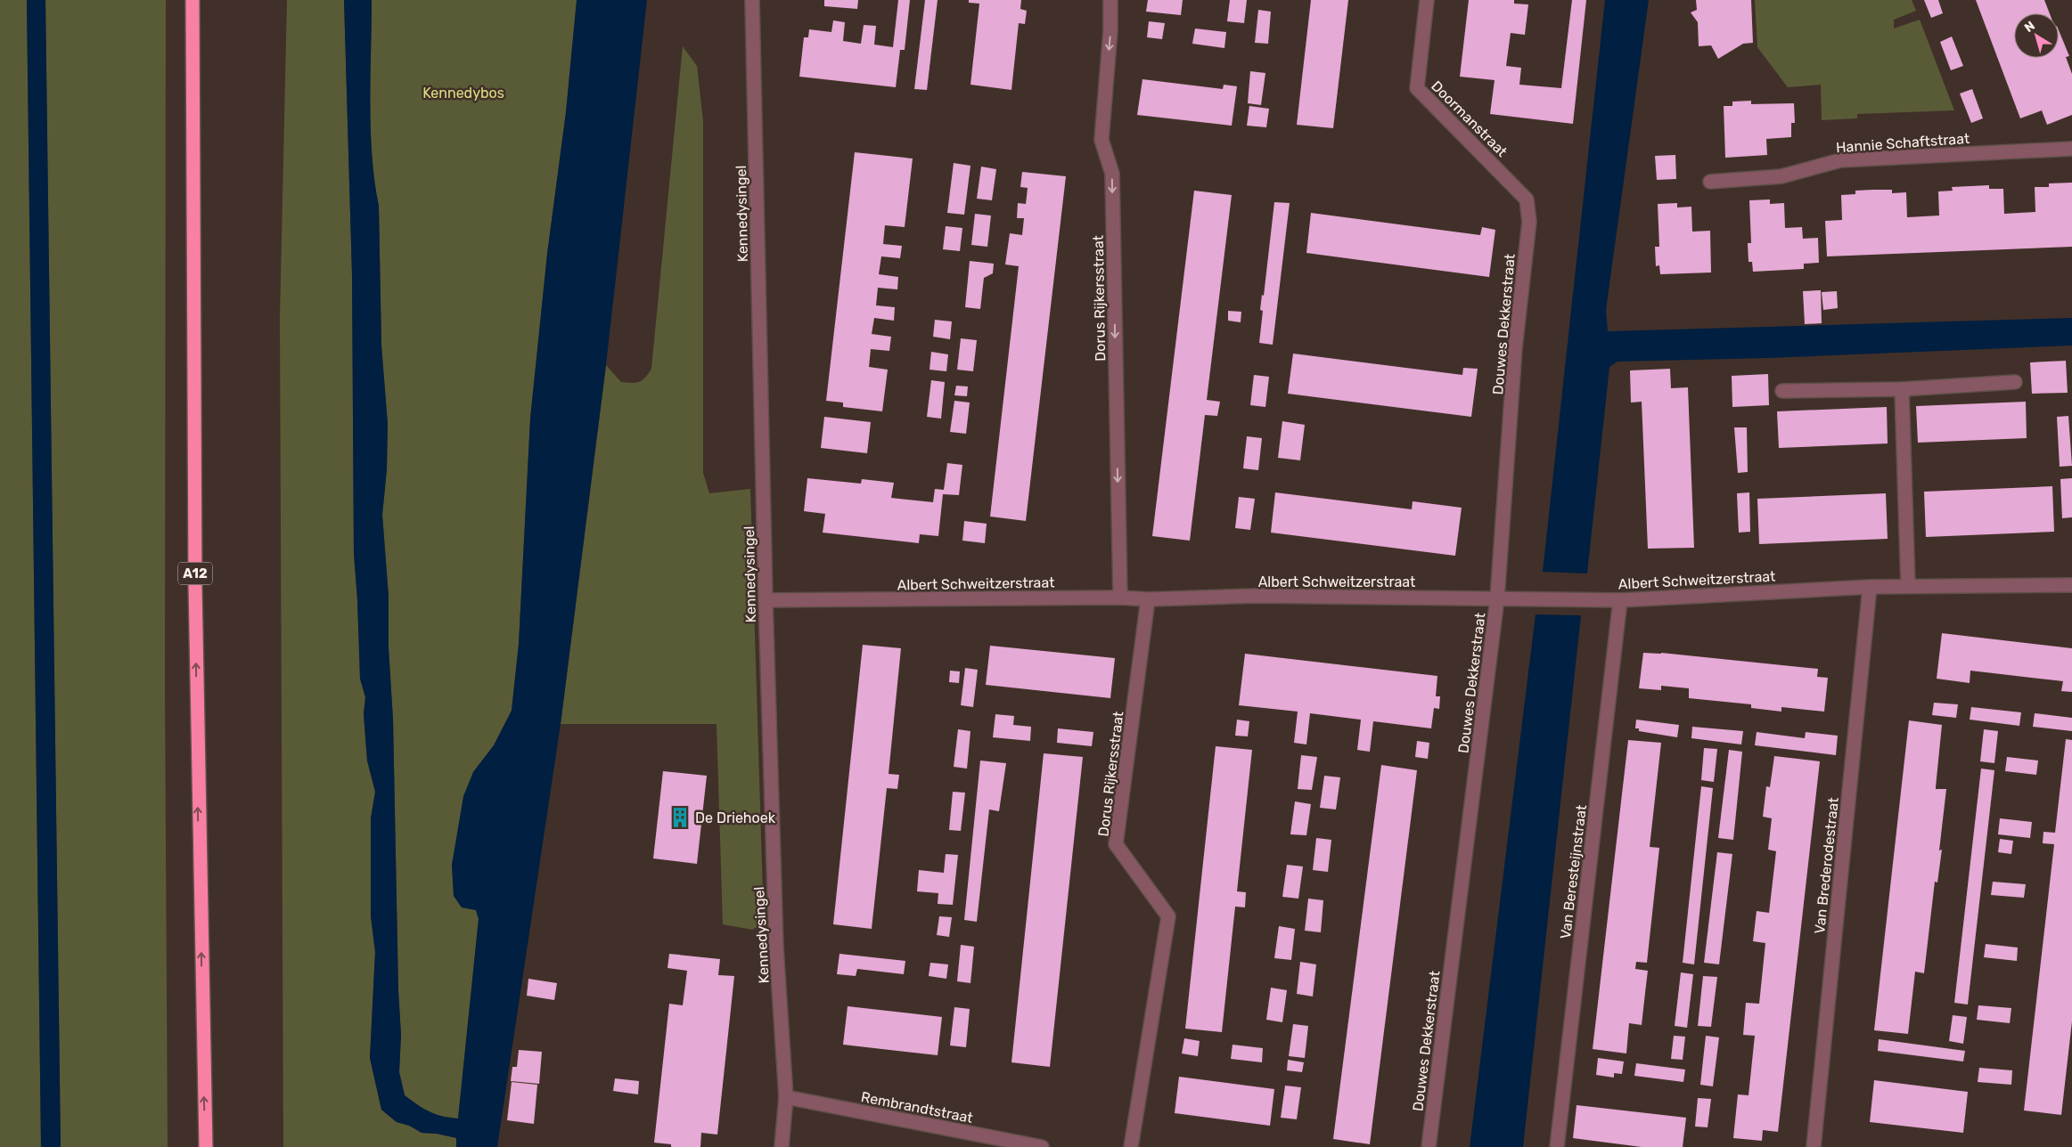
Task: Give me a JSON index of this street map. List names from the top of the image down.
{
  "streets": {
    "highway": ["A12"],
    "street": [
      "Doormanstraat",
      "Hannie Schaftstraat",
      "Kennedysingel",
      "Dorus Rijkersstraat",
      "Douwes Dekkerstraat",
      "Albert Schweitzerstraat",
      "Van Brederodestraat",
      "Van Beresteijnstraat",
      "Rembrandtstraat"
    ]
  },
  "crossings": [
    ["Doormanstraat", "Douwes Dekkerstraat"],
    ["Kennedysingel", "Albert Schweitzerstraat"],
    ["Kennedysingel", "Rembrandtstraat"],
    ["Dorus Rijkersstraat", "Albert Schweitzerstraat"],
    ["Douwes Dekkerstraat", "Albert Schweitzerstraat"],
    ["Albert Schweitzerstraat", "Van Brederodestraat"],
    ["Albert Schweitzerstraat", "Van Beresteijnstraat"]
  ],
  "one_way": ["Dorus Rijkersstraat"],
  "parks": ["Kennedybos"],
  "places": {
    "building": ["De Driehoek"]
  },
  "north": "top left"
}
